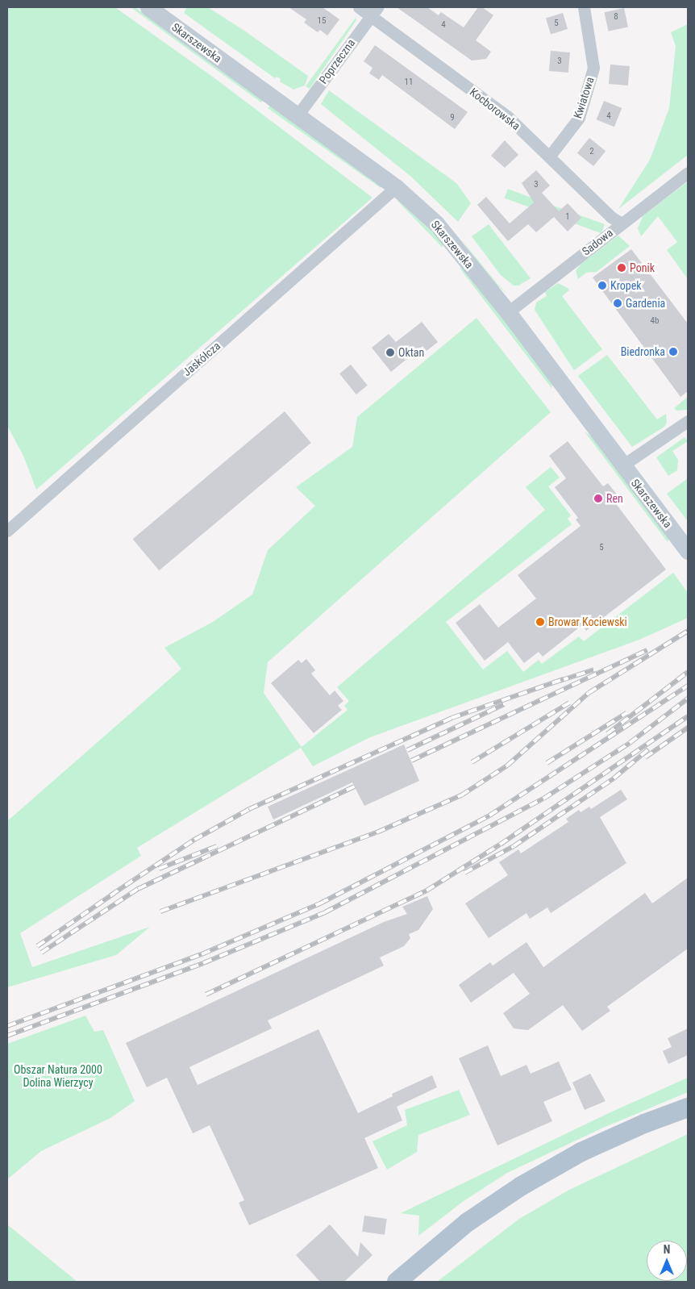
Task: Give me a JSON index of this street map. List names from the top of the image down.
{
  "streets": {
    "main road": ["Skarszewska"],
    "street": [
      "Poprzeczna",
      "Kwiatowa",
      "Kocborowska",
      "Sadowa",
      "Jaskółcza"
    ]
  },
  "crossings": [
    ["Skarszewska", "Poprzeczna"],
    ["Skarszewska", "Sadowa"],
    ["Skarszewska", "Jaskółcza"],
    ["Poprzeczna", "Kocborowska"],
    ["Kwiatowa", "Kocborowska"],
    ["Kocborowska", "Sadowa"]
  ],
  "parks": ["Obszar Natura 2000 Dolina Wierzycy"],
  "places": [
    "Ponik",
    "Kropek",
    "Gardenia",
    "Biedronka",
    "Oktan",
    "Ren",
    "Browar Kociewski"
  ],
  "house_numbers": [
    "8",
    "15",
    "5",
    "4",
    "3",
    "11",
    "4",
    "9",
    "2",
    "3",
    "1",
    "4b",
    "5"
  ],
  "north": "top"
}
